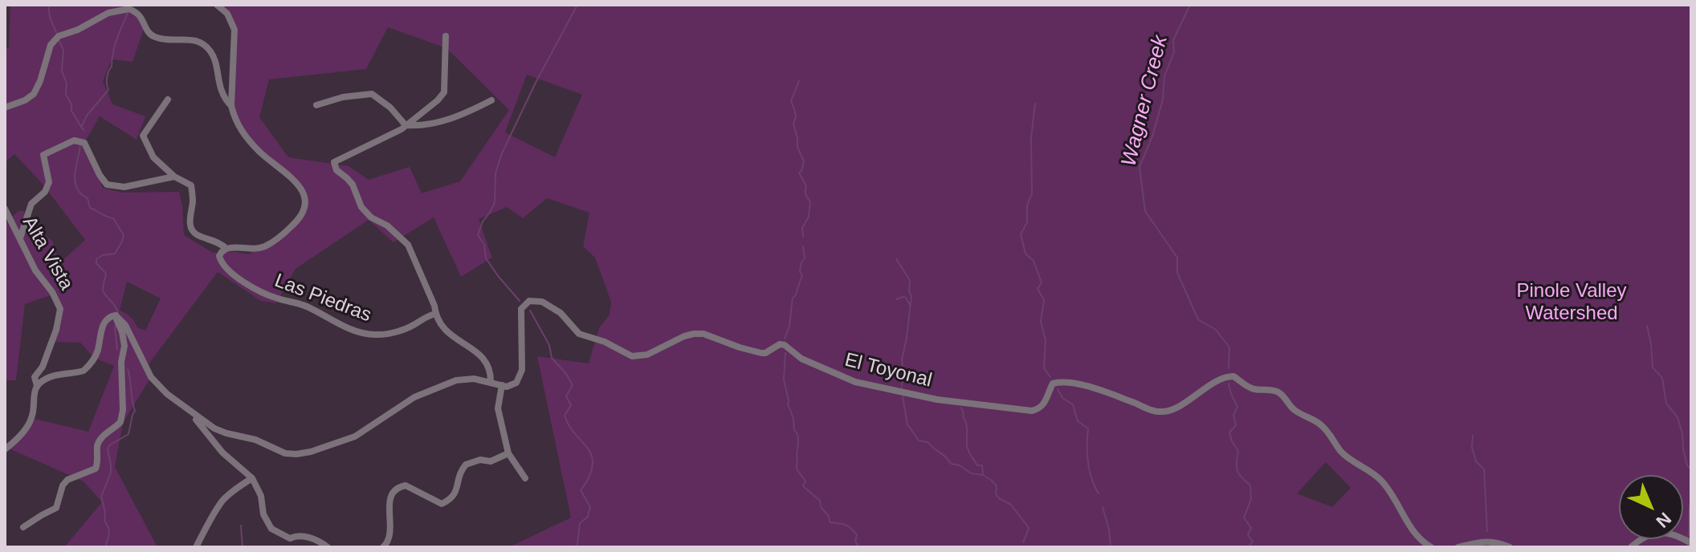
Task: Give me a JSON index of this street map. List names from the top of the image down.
{
  "streets": {
    "street": ["Alta Vista", "Las Piedras", "El Toyonal"]
  },
  "water": ["Wagner Creek"],
  "parks": ["Pinole Valley Watershed"],
  "north": "bottom right"
}
